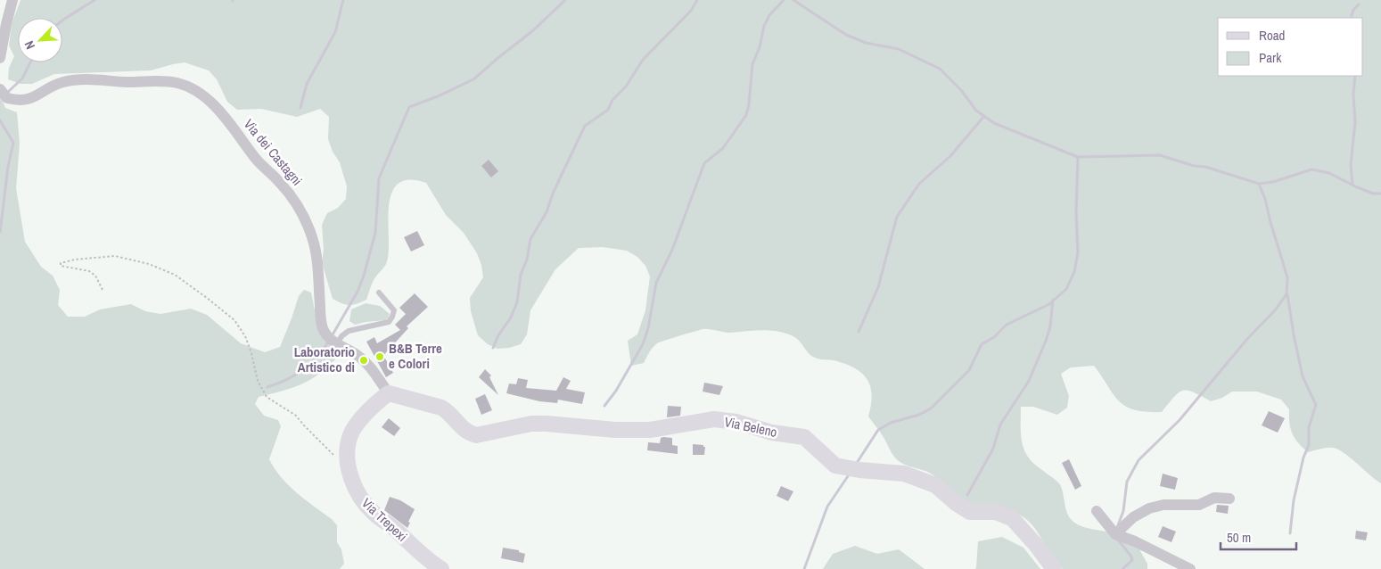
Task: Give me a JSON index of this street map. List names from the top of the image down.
{
  "streets": {
    "street": ["Via dei Castagni", "Via Beleno", "Via Trepexi"]
  },
  "crossings": [
    ["Via dei Castagni", "Via Beleno"],
    ["Via dei Castagni", "Via Trepexi"],
    ["Via Beleno", "Via Trepexi"]
  ],
  "places": ["B&B Terre e Colori", "Laboratorio Artistico di"],
  "legend": ["Road", "Park"],
  "scale_bar": "50 m",
  "north": "bottom left"
}
